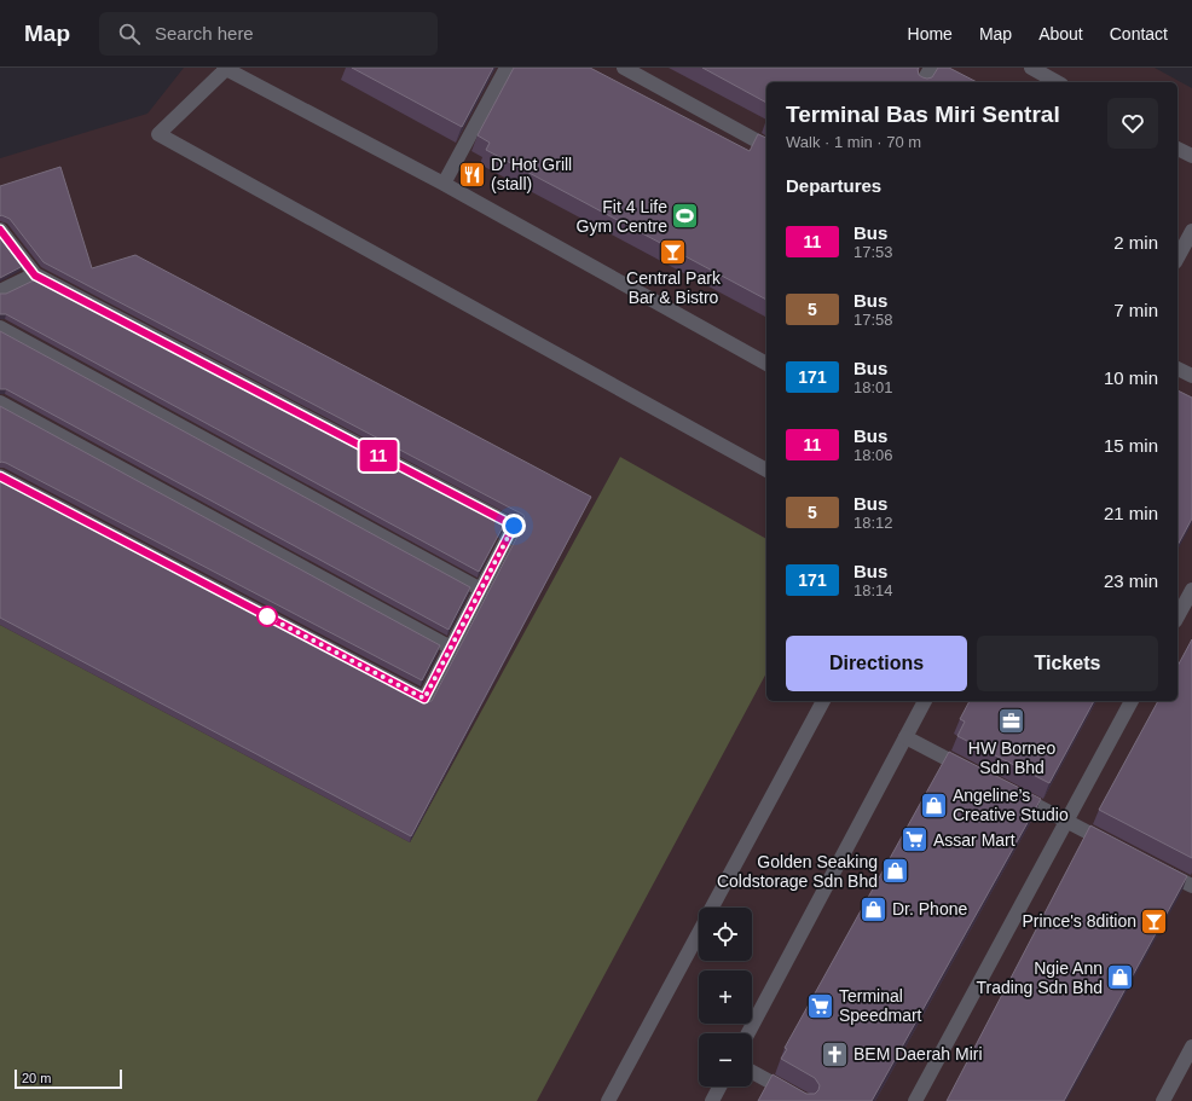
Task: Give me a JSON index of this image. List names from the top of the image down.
{
  "places": {
    "restaurant": ["D' Hot Grill (stall)"],
    "sports": ["Fit 4 Life Gym Centre"],
    "bar": ["Central Park Bar & Bistro", "Prince's 8dition"],
    "office": ["HW Borneo Sdn Bhd"],
    "shop": [
      "Angeline’s Creative Studio",
      "Golden Seaking Coldstorage Sdn Bhd",
      "Dr. Phone",
      "Ngie Ann Trading Sdn Bhd"
    ],
    "supermarket": ["Assar Mart", "Terminal Speedmart"],
    "church": ["BEM Daerah Miri"]
  },
  "lines": ["bus line 11"],
  "scale_bar": "20 m",
  "page": {
    "header": "Map",
    "search": "Search here",
    "nav": [
      "Home",
      "Map",
      "About",
      "Contact"
    ],
    "on_map": "11",
    "heading": [
      ["Terminal Bas Miri Sentral", "Walk · 1 min · 70 m"],
      "Departures"
    ],
    "list": [
      {
        "mark": "11",
        "name": "Bus",
        "note": "17:53",
        "value": "2 min"
      },
      {
        "mark": "5",
        "name": "Bus",
        "note": "17:58",
        "value": "7 min"
      },
      {
        "mark": "171",
        "name": "Bus",
        "note": "18:01",
        "value": "10 min"
      },
      {
        "mark": "11",
        "name": "Bus",
        "note": "18:06",
        "value": "15 min"
      },
      {
        "mark": "5",
        "name": "Bus",
        "note": "18:12",
        "value": "21 min"
      },
      {
        "mark": "171",
        "name": "Bus",
        "note": "18:14",
        "value": "23 min"
      }
    ],
    "buttons": ["Directions", "Tickets"],
    "map_buttons": ["+", "−"],
    "scale": "20 m"
  }
}
